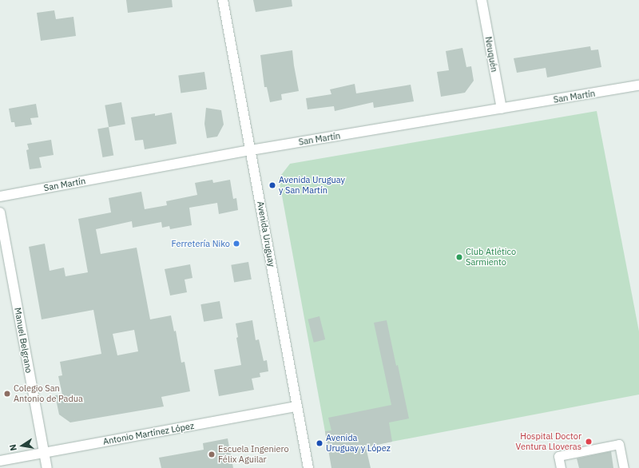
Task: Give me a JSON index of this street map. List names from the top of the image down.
{
  "streets": {
    "street": [
      "Neuquén",
      "San Martín",
      "Avenida Uruguay",
      "Manuel Belgrano",
      "Antonio Martínez López"
    ]
  },
  "crossings": [
    ["Neuquén", "San Martín"],
    ["San Martín", "Avenida Uruguay"],
    ["Avenida Uruguay", "Antonio Martínez López"],
    ["Manuel Belgrano", "Antonio Martínez López"]
  ],
  "places": [
    "Avenida Uruguay y San Martín",
    "Ferretería Niko",
    "Club Atlético Sarmiento",
    "Colegio San Antonio de Padua",
    "Hospital Doctor Ventura Lloveras",
    "Avenida Uruguay y López",
    "Escuela Ingeniero Félix Aguilar"
  ],
  "north": "left"
}
